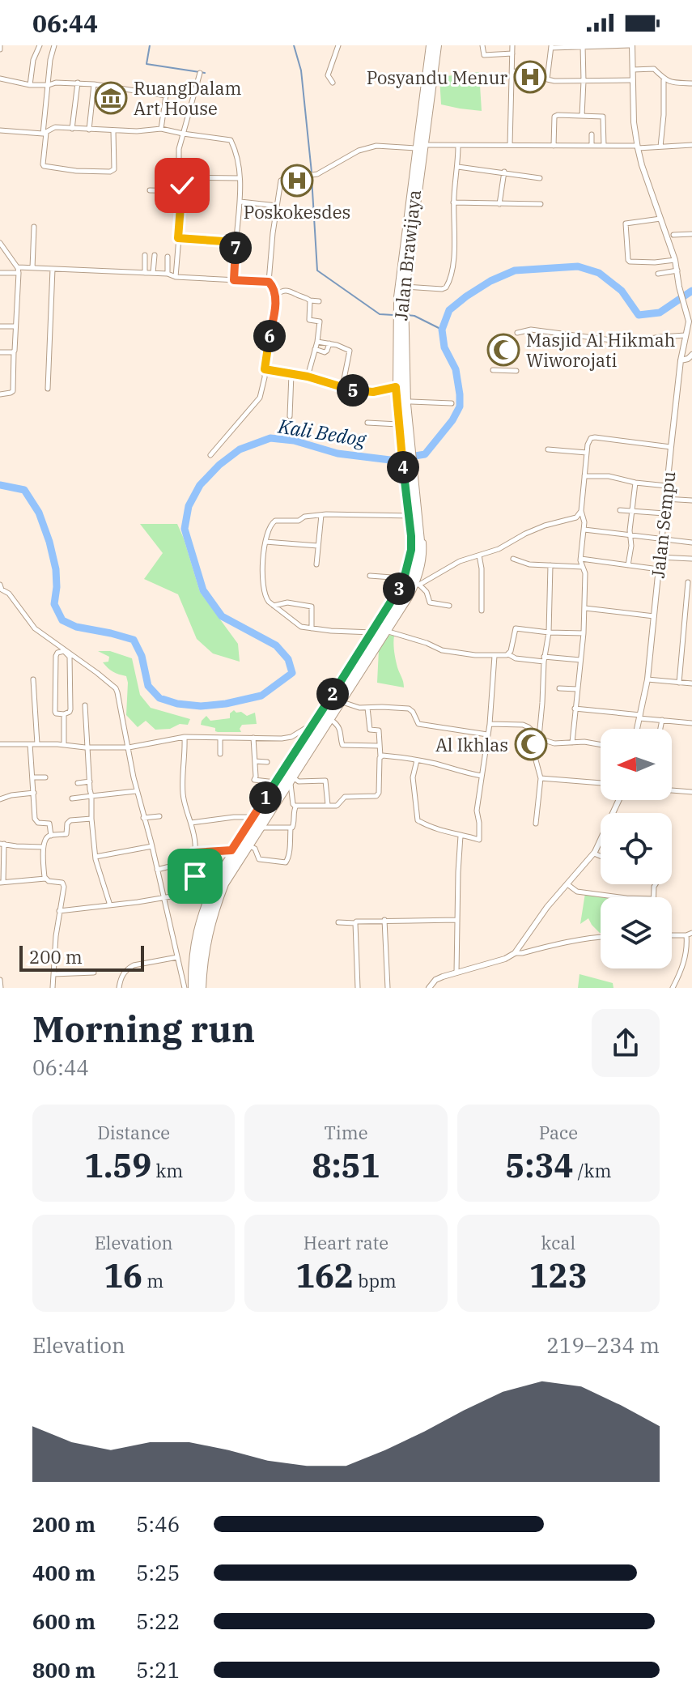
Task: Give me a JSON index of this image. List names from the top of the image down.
{
  "streets": {
    "highway": ["Jalan Brawijaya"],
    "street": ["Jalan Sempu"]
  },
  "water": ["Kali Bedog"],
  "places": {
    "hospital": ["Posyandu Menur", "Poskokesdes"],
    "museum": ["RuangDalam Art House"],
    "mosque": ["Masjid Al Hikmah Wiworojati", "Al Ikhlas"]
  },
  "scale_bar": "200 m",
  "north": "left",
  "page": {
    "status": "06:44",
    "pins": [
      "7",
      "6",
      "5",
      "4",
      "3",
      "2",
      "1"
    ],
    "scale": "200 m",
    "heading": ["Morning run", "06:44"],
    "stats": [
      ["Distance", "1.59 km"],
      ["Time", "8:51"],
      ["Pace", "5:34 /km"],
      ["Elevation", "16 m"],
      ["Heart rate", "162 bpm"],
      ["kcal", "123"]
    ],
    "chart": ["Elevation", "219–234 m"],
    "list": [
      {
        "name": "200 m",
        "note": "5:46"
      },
      {
        "name": "400 m",
        "note": "5:25"
      },
      {
        "name": "600 m",
        "note": "5:22"
      },
      {
        "name": "800 m",
        "note": "5:21"
      }
    ]
  }
}
